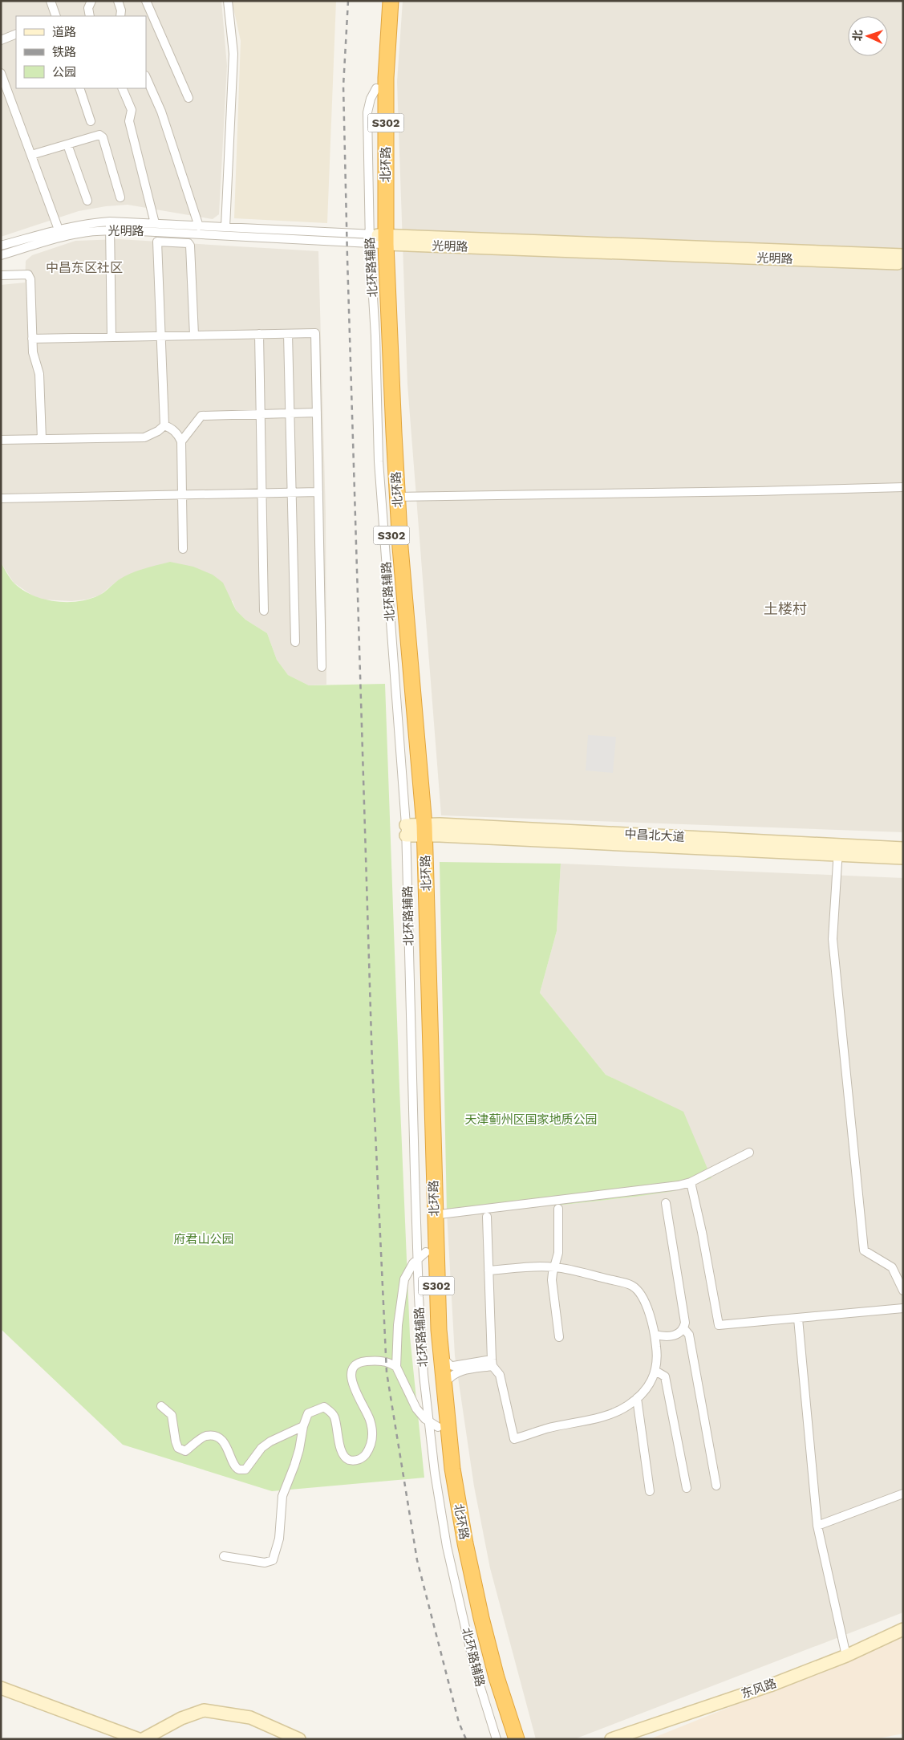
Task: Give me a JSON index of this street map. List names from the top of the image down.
{
  "streets": {
    "highway": ["S302", "北环路"],
    "street": [
      "光明路",
      "北环路辅路",
      "中昌北大道",
      "东风路"
    ]
  },
  "crossings": [
    ["北环路", "光明路"],
    ["北环路", "北环路辅路"],
    ["北环路", "中昌北大道"]
  ],
  "districts": ["中昌东区社区", "土楼村"],
  "parks": ["天津蓟州区国家地质公园", "府君山公园"],
  "legend": ["道路", "铁路", "公园"],
  "north": "left"
}
